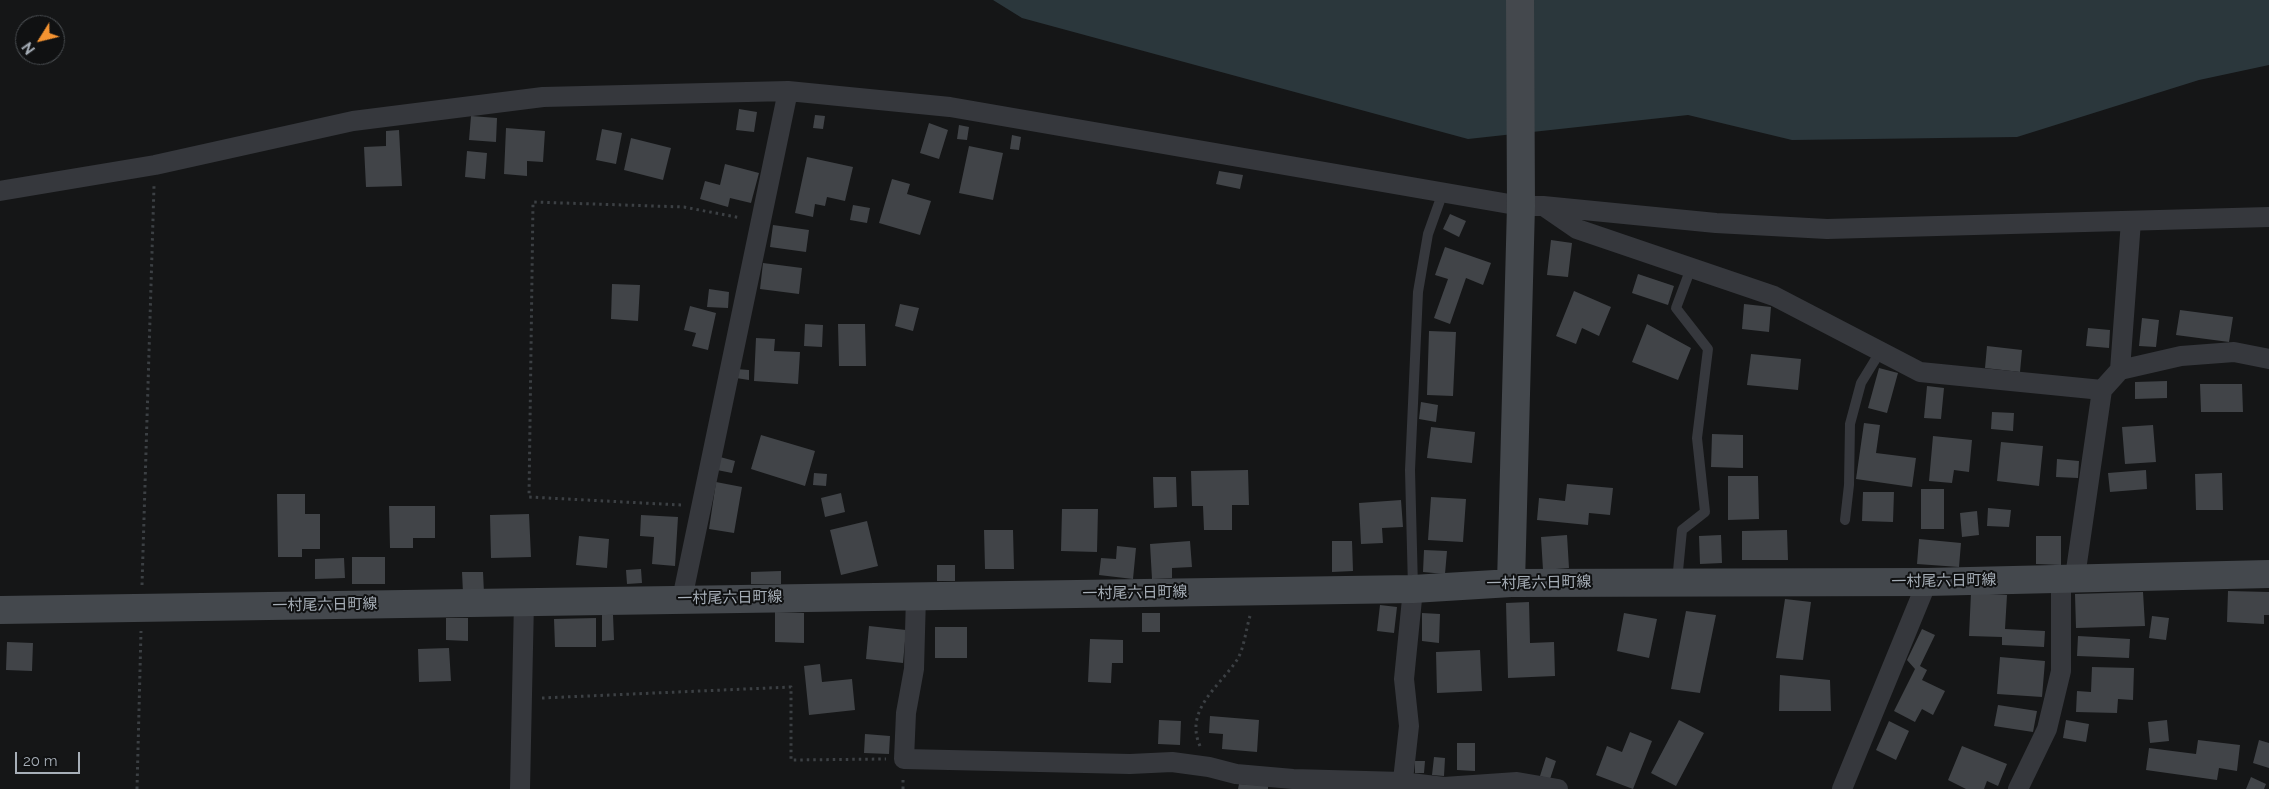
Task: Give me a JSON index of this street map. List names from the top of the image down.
{
  "streets": {
    "main road": ["一村尾六日町線"]
  },
  "scale_bar": "20 m",
  "north": "bottom left"
}
